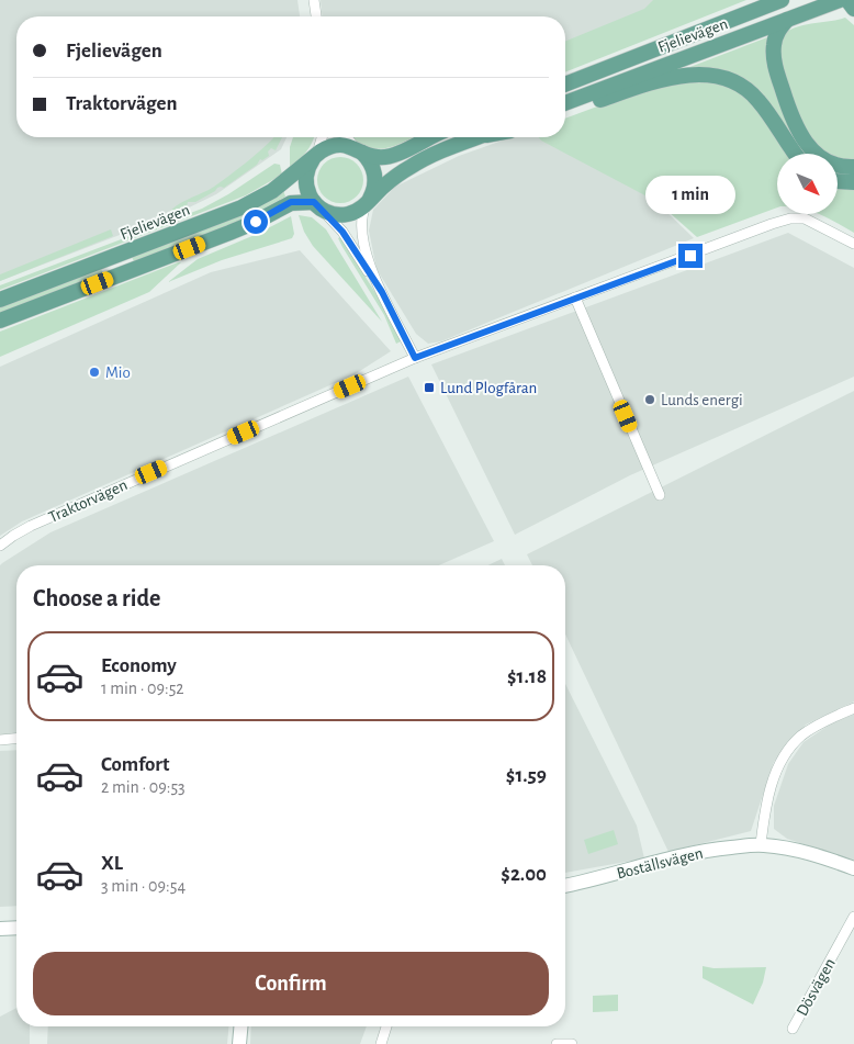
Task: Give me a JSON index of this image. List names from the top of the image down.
{
  "streets": {
    "main road": ["Fjelievägen"],
    "street": ["Traktorvägen", "Boställsvägen", "Dösvägen"]
  },
  "places": {
    "other": ["Mio", "Lunds energi"],
    "transit": ["Lund Plogfåran"]
  },
  "north": "bottom right",
  "page": {
    "banner": ["Fjelievägen", "Traktorvägen"],
    "bubble": "1 min",
    "heading": "Choose a ride",
    "list": [
      {
        "name": "Economy",
        "note": "1 min · 09:52",
        "value": "$1.18"
      },
      {
        "name": "Comfort",
        "note": "2 min · 09:53",
        "value": "$1.59"
      },
      {
        "name": "XL",
        "note": "3 min · 09:54",
        "value": "$2.00"
      }
    ],
    "buttons": "Confirm"
  }
}
